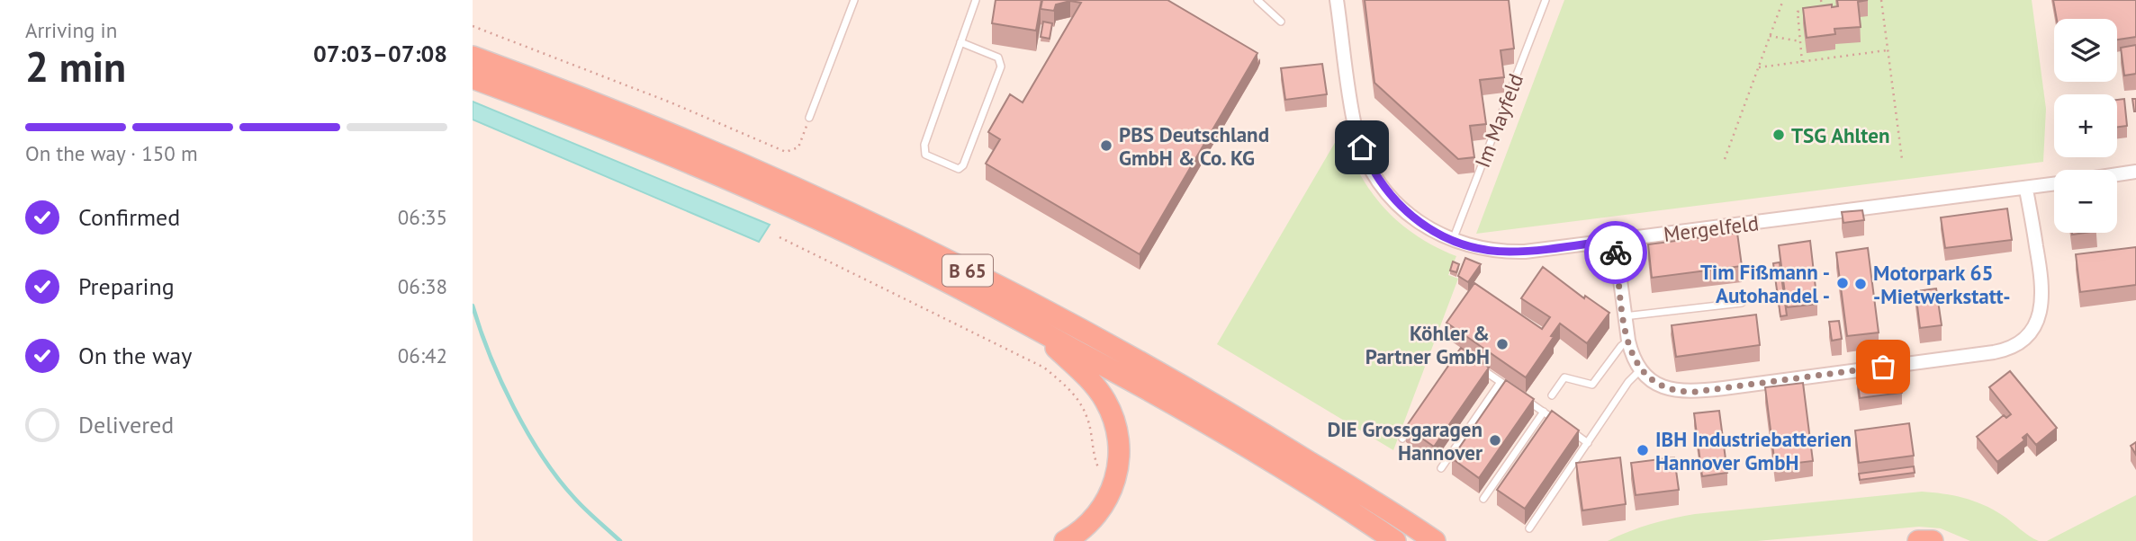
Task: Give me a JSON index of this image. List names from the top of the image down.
{
  "streets": {
    "highway": ["B 65"],
    "street": ["Mergelfeld"],
    "lane": ["Im Mayfeld"]
  },
  "crossings": [
    ["Im Mayfeld", "Mergelfeld"]
  ],
  "places": [
    "TSG Ahlten",
    "PBS Deutschland GmbH & Co. KG",
    "Tim Fißmann - Autohandel -",
    "Motorpark 65 -Mietwerkstatt-",
    "Köhler & Partner GmbH",
    "DIE Grossgaragen Hannover",
    "IBH Industriebatterien Hannover GmbH"
  ],
  "page": {
    "heading": ["2 min", "Arriving in", "07:03–07:08"],
    "map_buttons": ["+", "−"],
    "bar": "On the way · 150 m",
    "list": [
      ["Confirmed", "06:35"],
      ["Preparing", "06:38"],
      ["On the way", "06:42"],
      "Delivered"
    ]
  }
}
